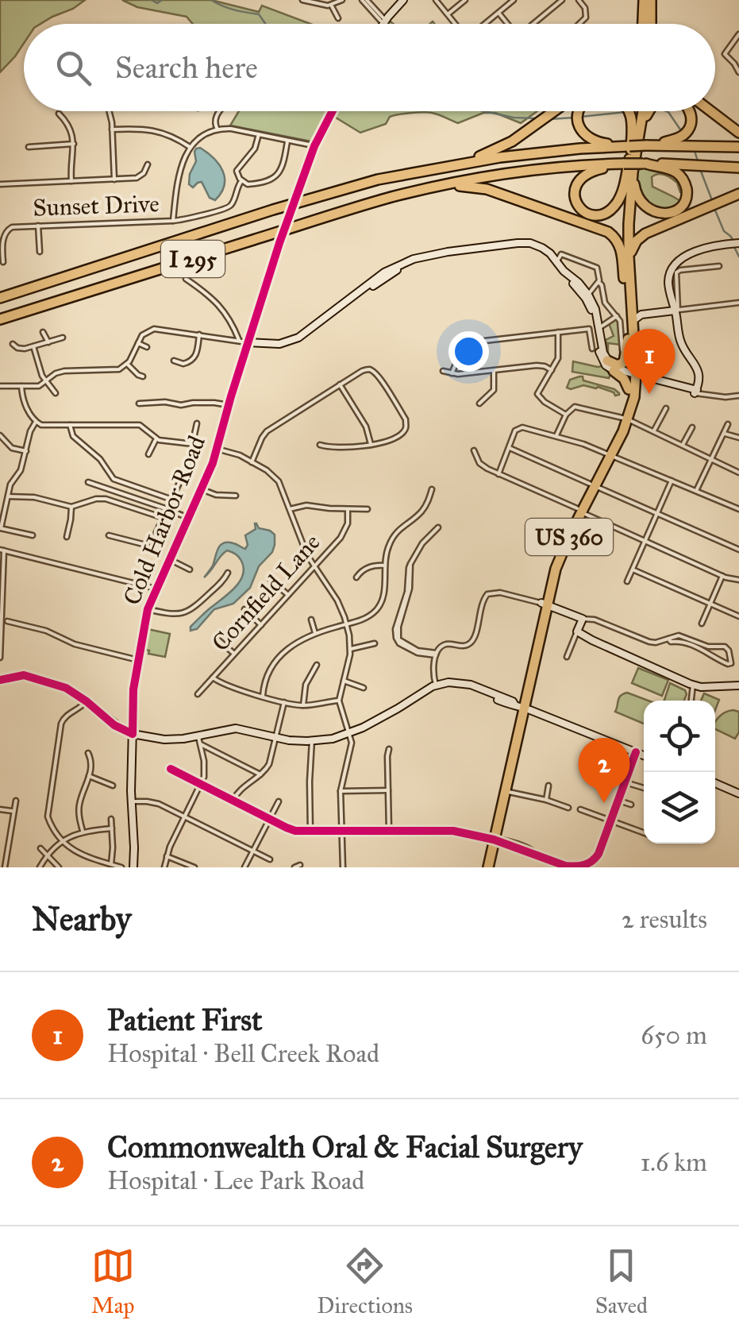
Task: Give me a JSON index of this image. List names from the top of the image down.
{
  "streets": {
    "highway": ["I 295", "US 360"],
    "main road": ["Cold Harbor Road"],
    "street": ["Sunset Drive", "Cornfield Lane"]
  },
  "crossings": [
    ["I 295", "US 360"]
  ],
  "page": {
    "search": "Search here",
    "pins": ["1", "2"],
    "heading": ["Nearby", "2 results"],
    "list": [
      {
        "mark": "1",
        "name": "Patient First",
        "note": "Hospital · Bell Creek Road",
        "value": "650 m"
      },
      {
        "mark": "2",
        "name": "Commonwealth Oral & Facial Surgery",
        "note": "Hospital · Lee Park Road",
        "value": "1.6 km"
      }
    ],
    "nav": ["Map", "Directions", "Saved"]
  }
}
